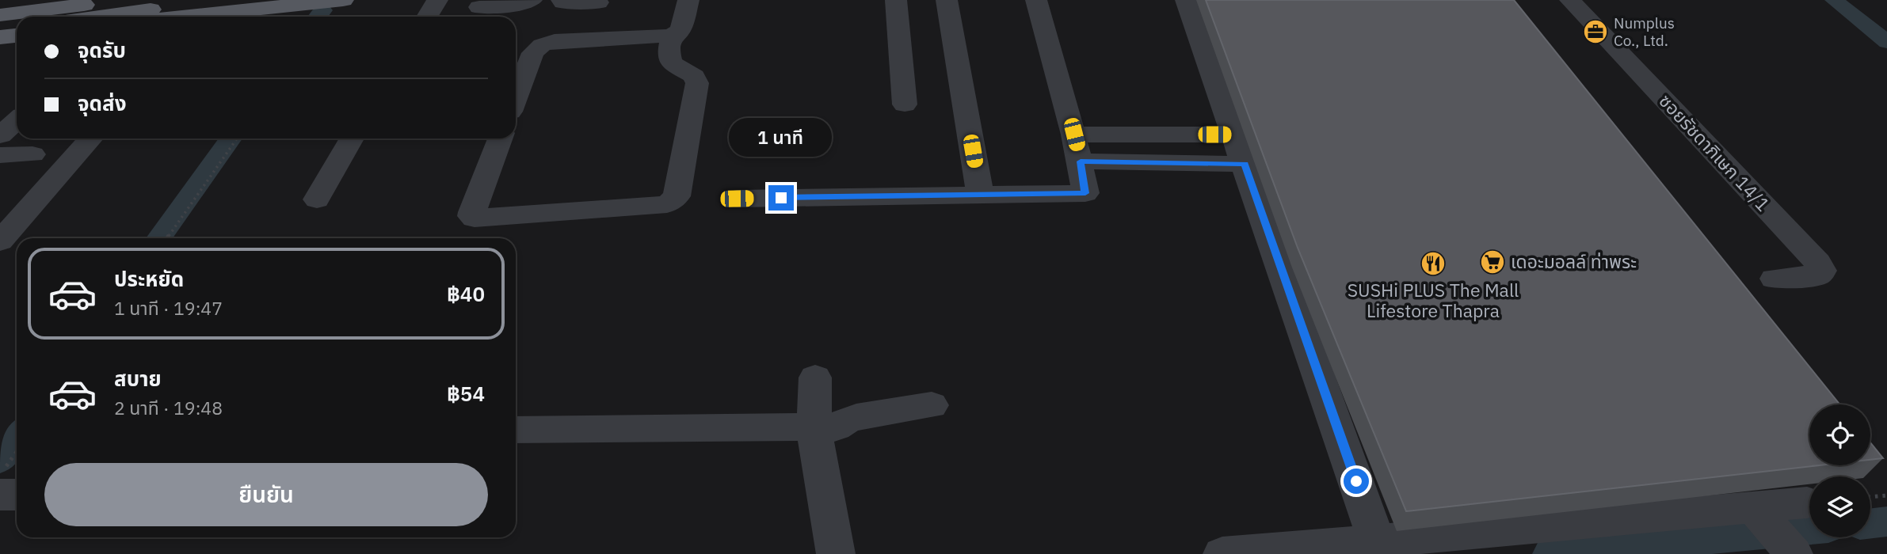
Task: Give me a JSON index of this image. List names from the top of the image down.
{
  "streets": {
    "street": ["ซอยรัชดาภิเษก 14/1"]
  },
  "places": {
    "office": ["Numplus Co., Ltd."],
    "supermarket": ["เดอะมอลล์ ท่าพระ"],
    "restaurant": ["SUSHi PLUS The Mall Lifestore Thapra"]
  },
  "page": {
    "banner": ["จุดรับ", "จุดส่ง"],
    "bubble": "1 นาที",
    "list": [
      {
        "name": "ประหยัด",
        "note": "1 นาที · 19:47",
        "value": "฿40"
      },
      {
        "name": "สบาย",
        "note": "2 นาที · 19:48",
        "value": "฿54"
      }
    ],
    "buttons": "ยืนยัน"
  }
}
